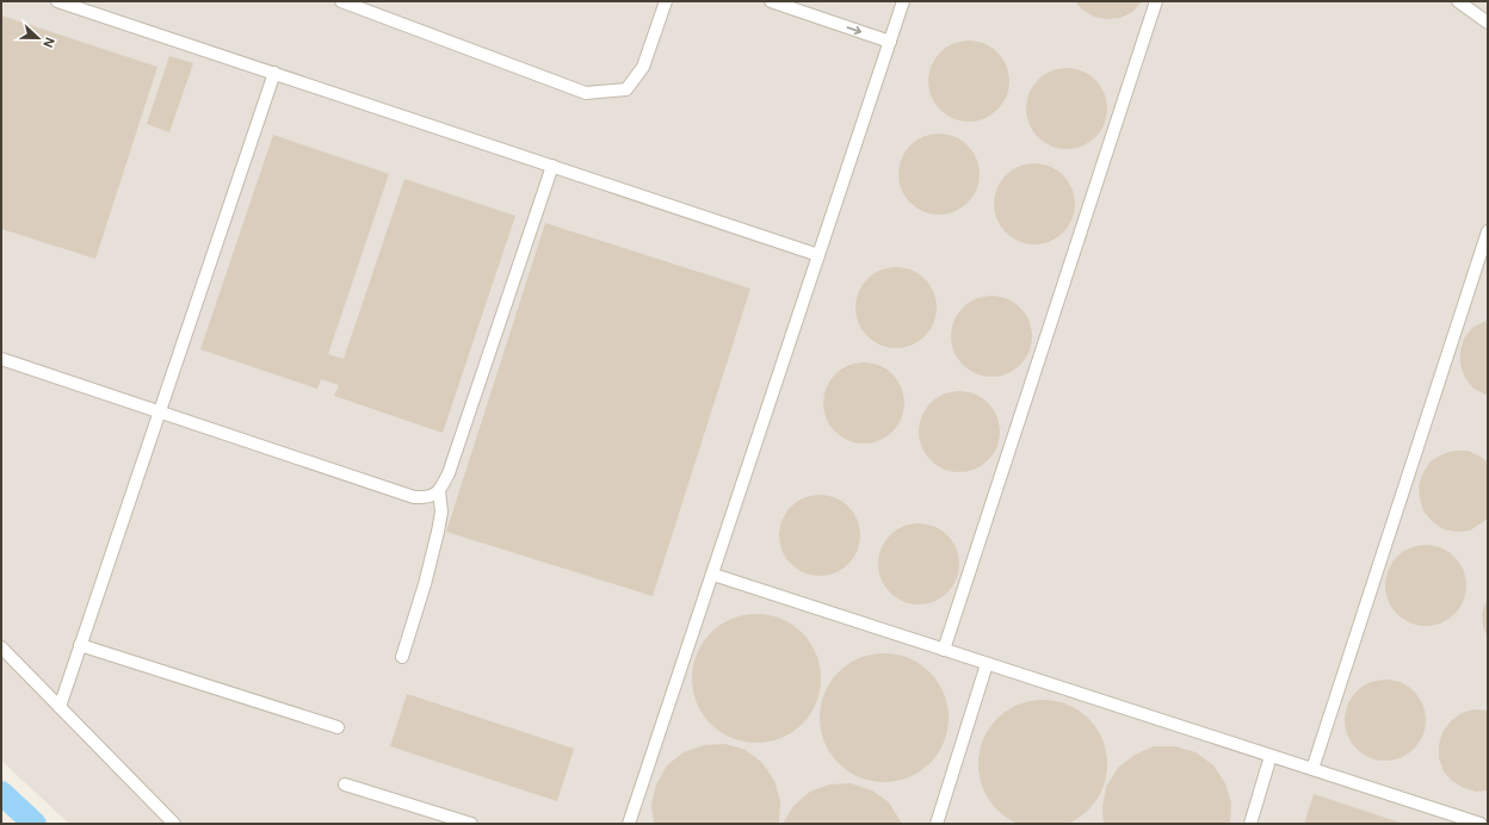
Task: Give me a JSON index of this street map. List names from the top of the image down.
{
  "north": "right"
}
